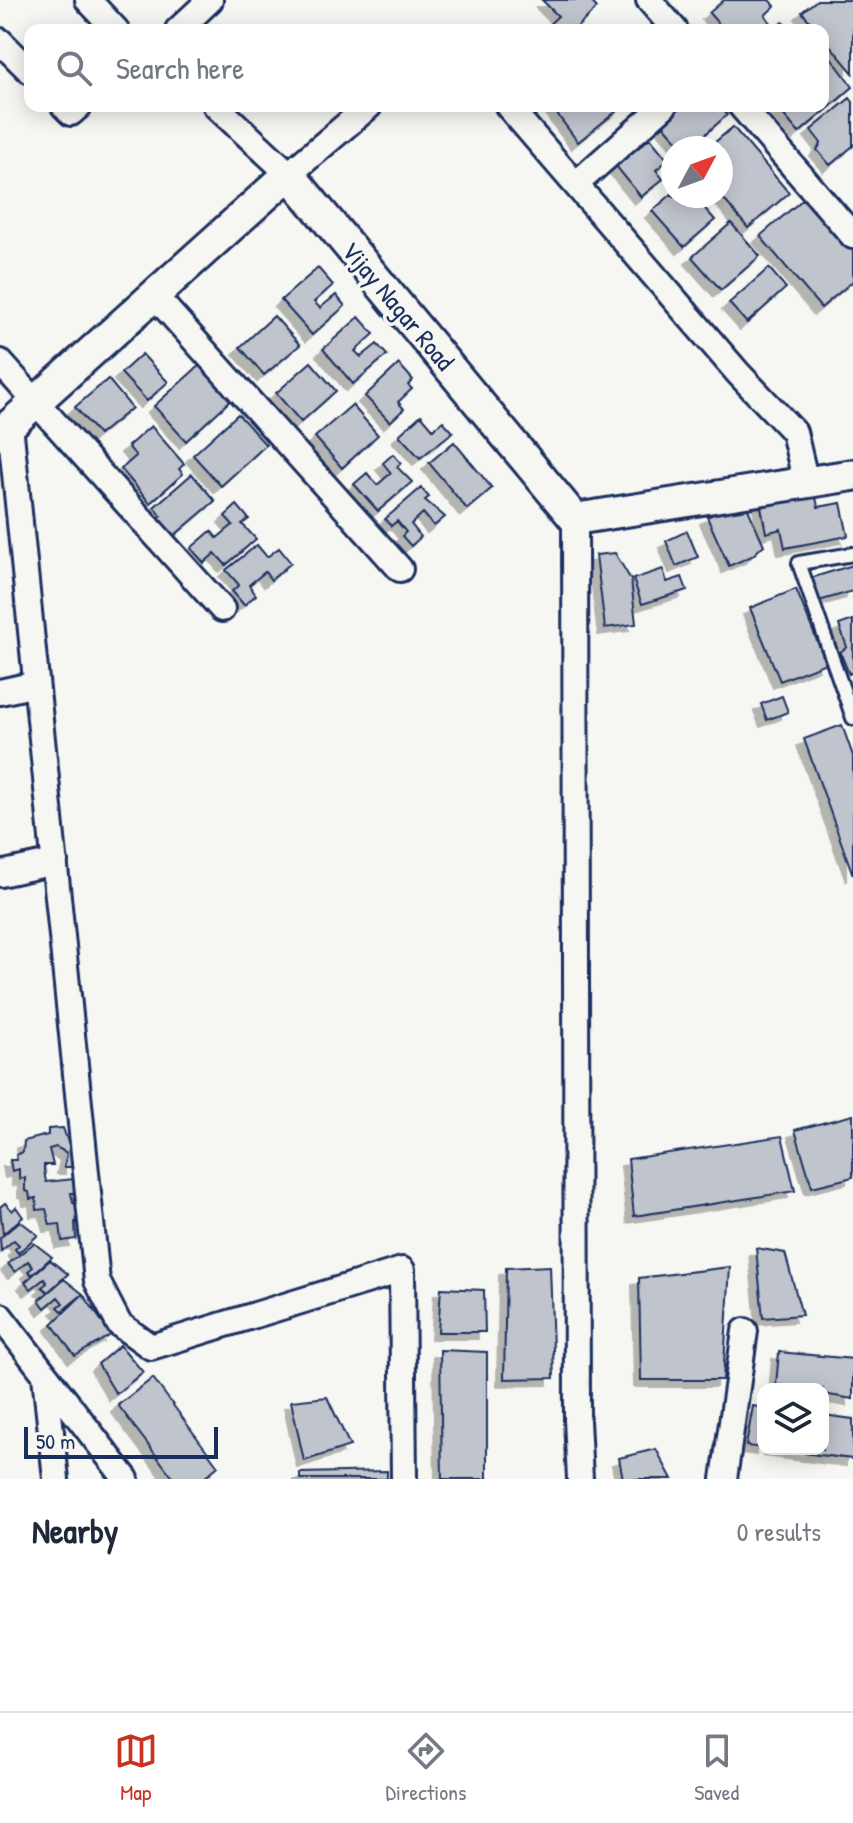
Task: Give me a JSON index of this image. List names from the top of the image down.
{
  "streets": {
    "street": ["Vijay Nagar Road"]
  },
  "scale_bar": "50 m",
  "north": "top right",
  "page": {
    "search": "Search here",
    "scale": "50 m",
    "heading": ["Nearby", "0 results"],
    "nav": ["Map", "Directions", "Saved"]
  }
}
